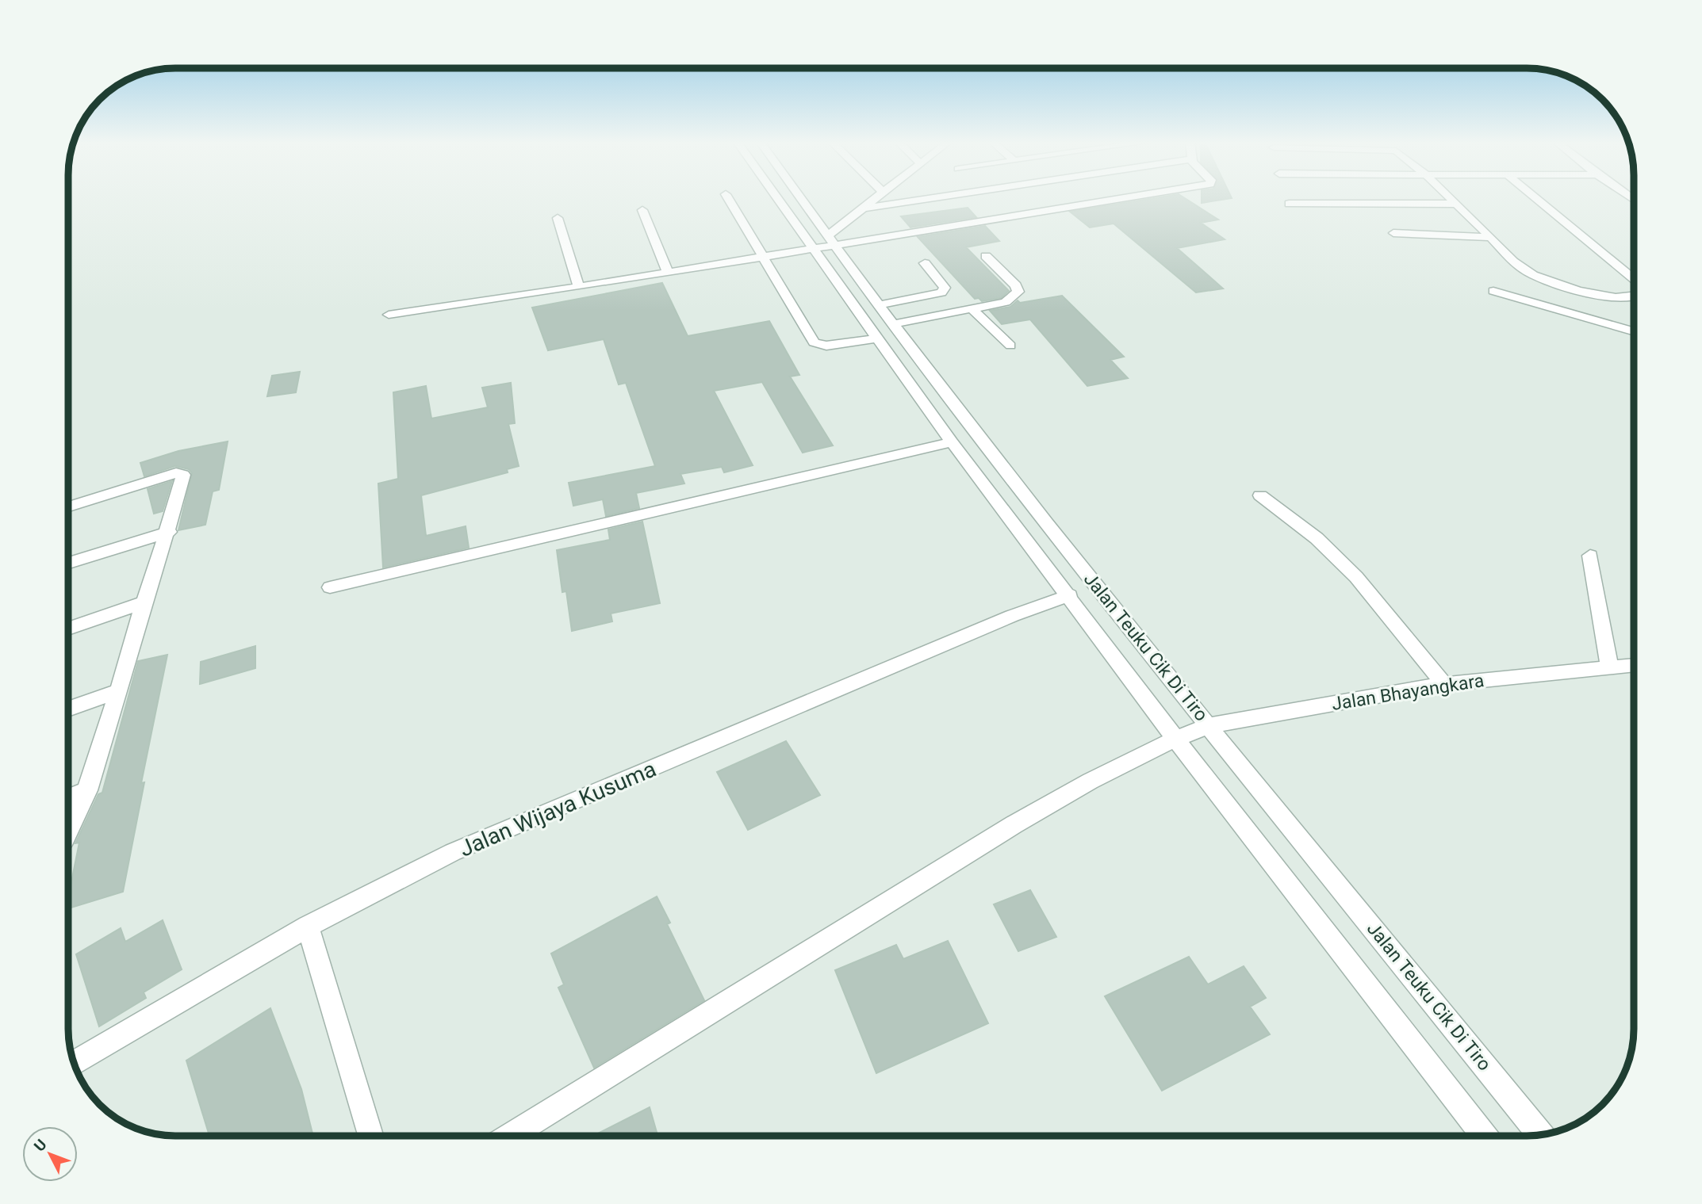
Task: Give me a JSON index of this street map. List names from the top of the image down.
{
  "streets": {
    "street": ["Jalan Teuku Cik Di Tiro", "Jalan Bhayangkara", "Jalan Wijaya Kusuma"]
  },
  "crossings": [
    ["Jalan Teuku Cik Di Tiro", "Jalan Bhayangkara"],
    ["Jalan Teuku Cik Di Tiro", "Jalan Wijaya Kusuma"]
  ],
  "north": "top left"
}
